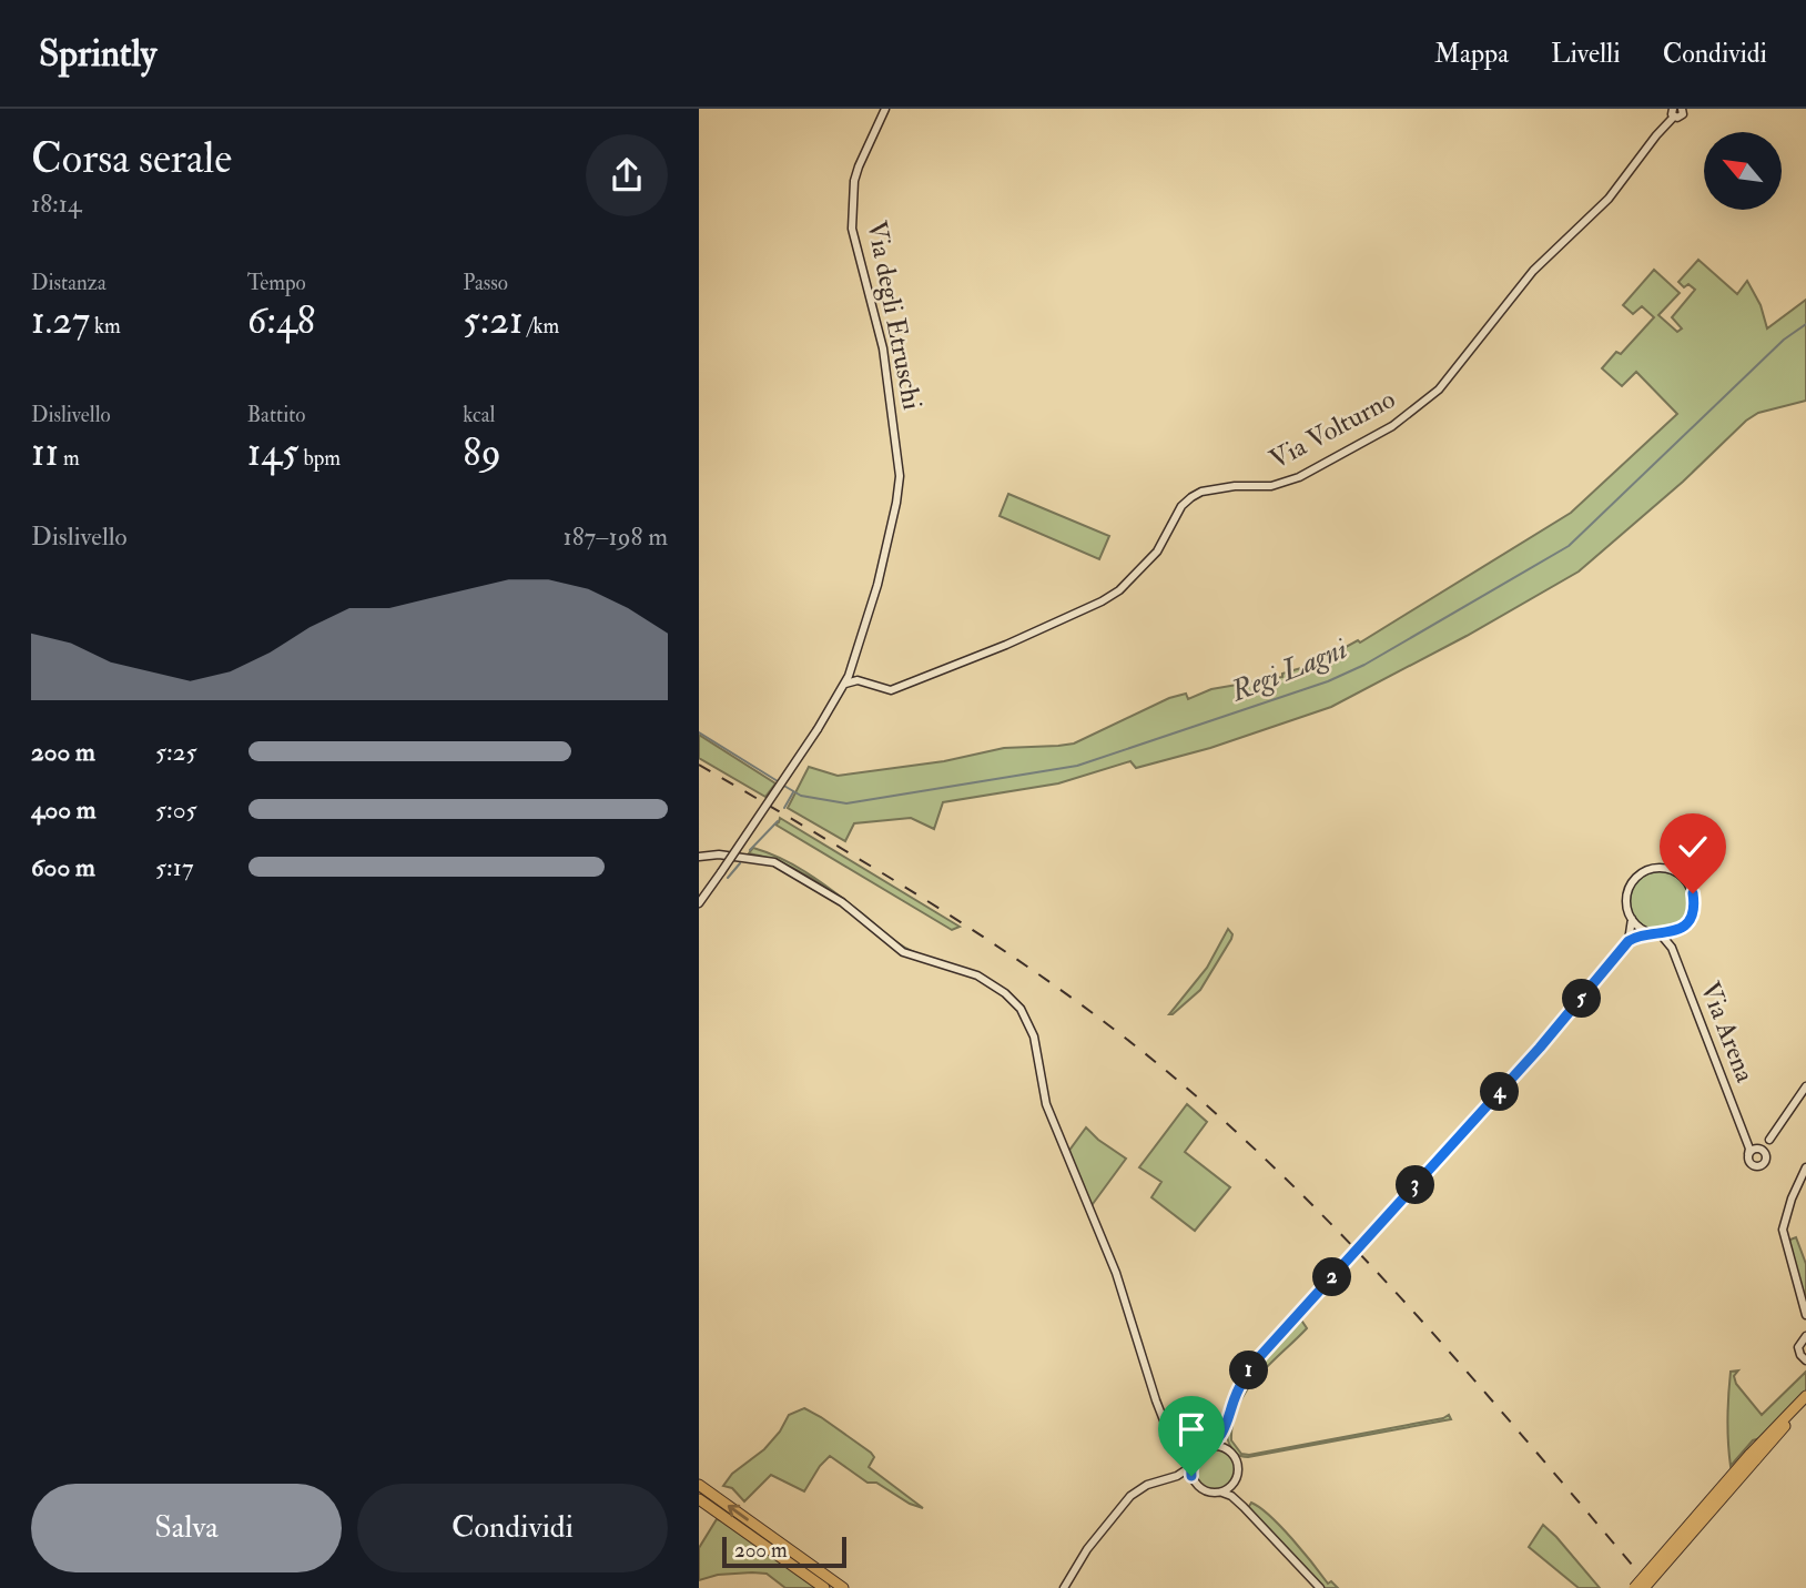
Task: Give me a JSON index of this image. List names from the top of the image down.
{
  "streets": {
    "street": ["Via degli Etruschi", "Via Volturno", "Via Arena"]
  },
  "crossings": [
    ["Via degli Etruschi", "Via Volturno"]
  ],
  "water": ["Regi Lagni"],
  "scale_bar": "200 m",
  "north": "top left",
  "page": {
    "header": "Sprintly",
    "nav": ["Mappa", "Livelli", "Condividi"],
    "heading": ["Corsa serale", "18:14"],
    "stats": [
      ["Distanza", "1.27 km"],
      ["Tempo", "6:48"],
      ["Passo", "5:21 /km"],
      ["Dislivello", "11 m"],
      ["Battito", "145 bpm"],
      ["kcal", "89"]
    ],
    "chart": ["Dislivello", "187–198 m"],
    "list": [
      {
        "name": "200 m",
        "note": "5:25"
      },
      {
        "name": "400 m",
        "note": "5:05"
      },
      {
        "name": "600 m",
        "note": "5:17"
      }
    ],
    "pins": [
      "5",
      "4",
      "3",
      "2",
      "1"
    ],
    "buttons": ["Salva", "Condividi"],
    "scale": "200 m"
  }
}
